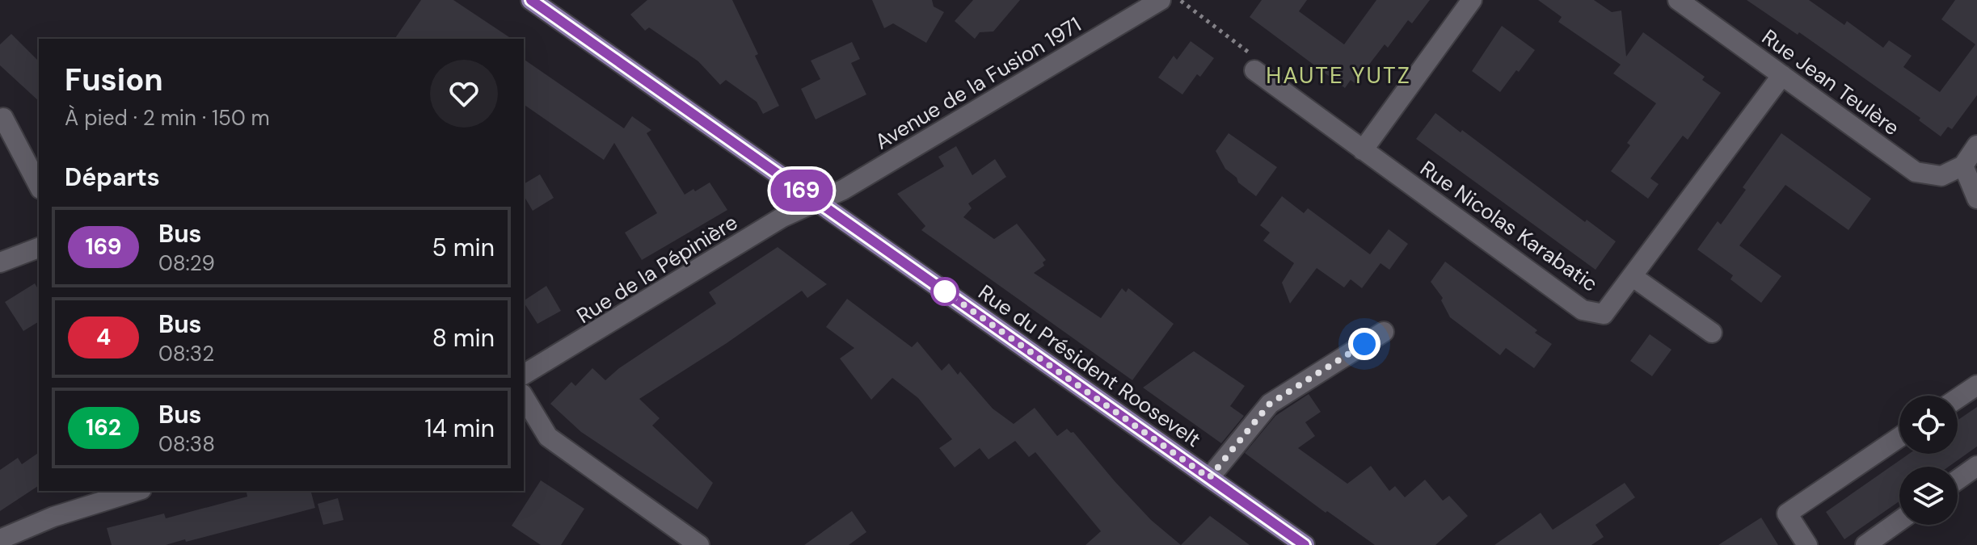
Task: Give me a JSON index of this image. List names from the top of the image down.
{
  "streets": {
    "main road": ["Rue du Président Roosevelt"],
    "street": [
      "Rue Jean Teulère",
      "Avenue de la Fusion 1971",
      "Rue Nicolas Karabatic",
      "Rue de la Pépinière"
    ]
  },
  "crossings": [
    ["Rue Jean Teulère", "Rue Nicolas Karabatic"],
    ["Avenue de la Fusion 1971", "Rue de la Pépinière"],
    ["Avenue de la Fusion 1971", "Rue du Président Roosevelt"],
    ["Rue de la Pépinière", "Rue du Président Roosevelt"]
  ],
  "districts": ["HAUTE YUTZ"],
  "lines": ["bus line 169"],
  "page": {
    "on_map": "169",
    "heading": [
      ["Fusion", "À pied · 2 min · 150 m"],
      "Départs"
    ],
    "list": [
      {
        "mark": "169",
        "name": "Bus",
        "note": "08:29",
        "value": "5 min"
      },
      {
        "mark": "4",
        "name": "Bus",
        "note": "08:32",
        "value": "8 min"
      },
      {
        "mark": "162",
        "name": "Bus",
        "note": "08:38",
        "value": "14 min"
      }
    ]
  }
}
